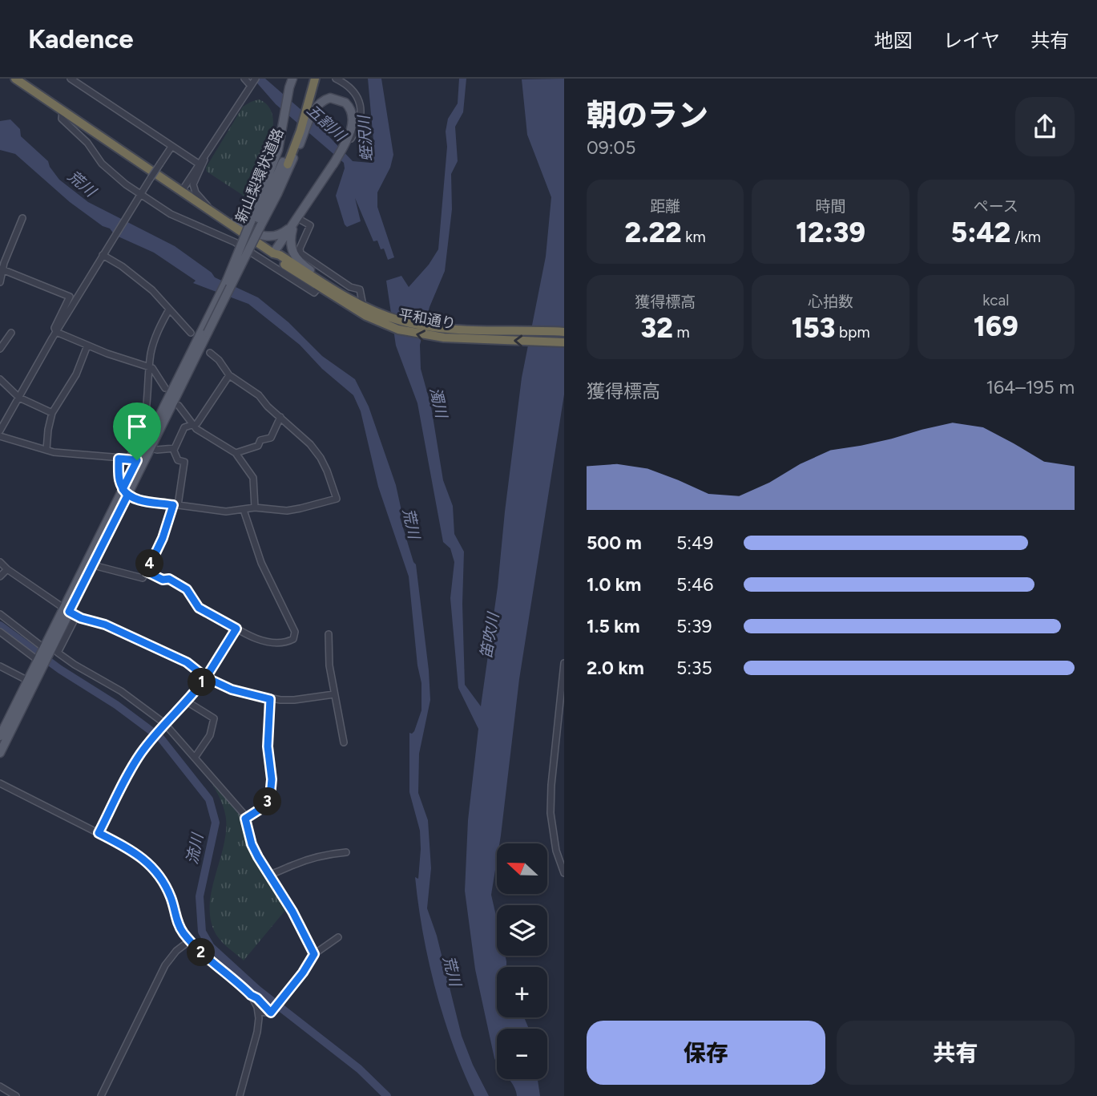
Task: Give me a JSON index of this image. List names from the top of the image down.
{
  "streets": {
    "highway": ["新山梨環状道路", "平和通り"]
  },
  "water": [
    "五割川",
    "蛭沢川",
    "荒川",
    "濁川",
    "笛吹川",
    "流川"
  ],
  "north": "left",
  "page": {
    "header": "Kadence",
    "nav": ["地図", "レイヤ", "共有"],
    "heading": ["朝のラン", "09:05"],
    "stats": [
      ["距離", "2.22 km"],
      ["時間", "12:39"],
      ["ペース", "5:42 /km"],
      ["獲得標高", "32 m"],
      ["心拍数", "153 bpm"],
      ["kcal", "169"]
    ],
    "chart": ["獲得標高", "164–195 m"],
    "list": [
      {
        "name": "500 m",
        "note": "5:49"
      },
      {
        "name": "1.0 km",
        "note": "5:46"
      },
      {
        "name": "1.5 km",
        "note": "5:39"
      },
      {
        "name": "2.0 km",
        "note": "5:35"
      }
    ],
    "pins": [
      "4",
      "1",
      "3",
      "2"
    ],
    "map_buttons": ["+", "−"],
    "buttons": ["保存", "共有"]
  }
}
